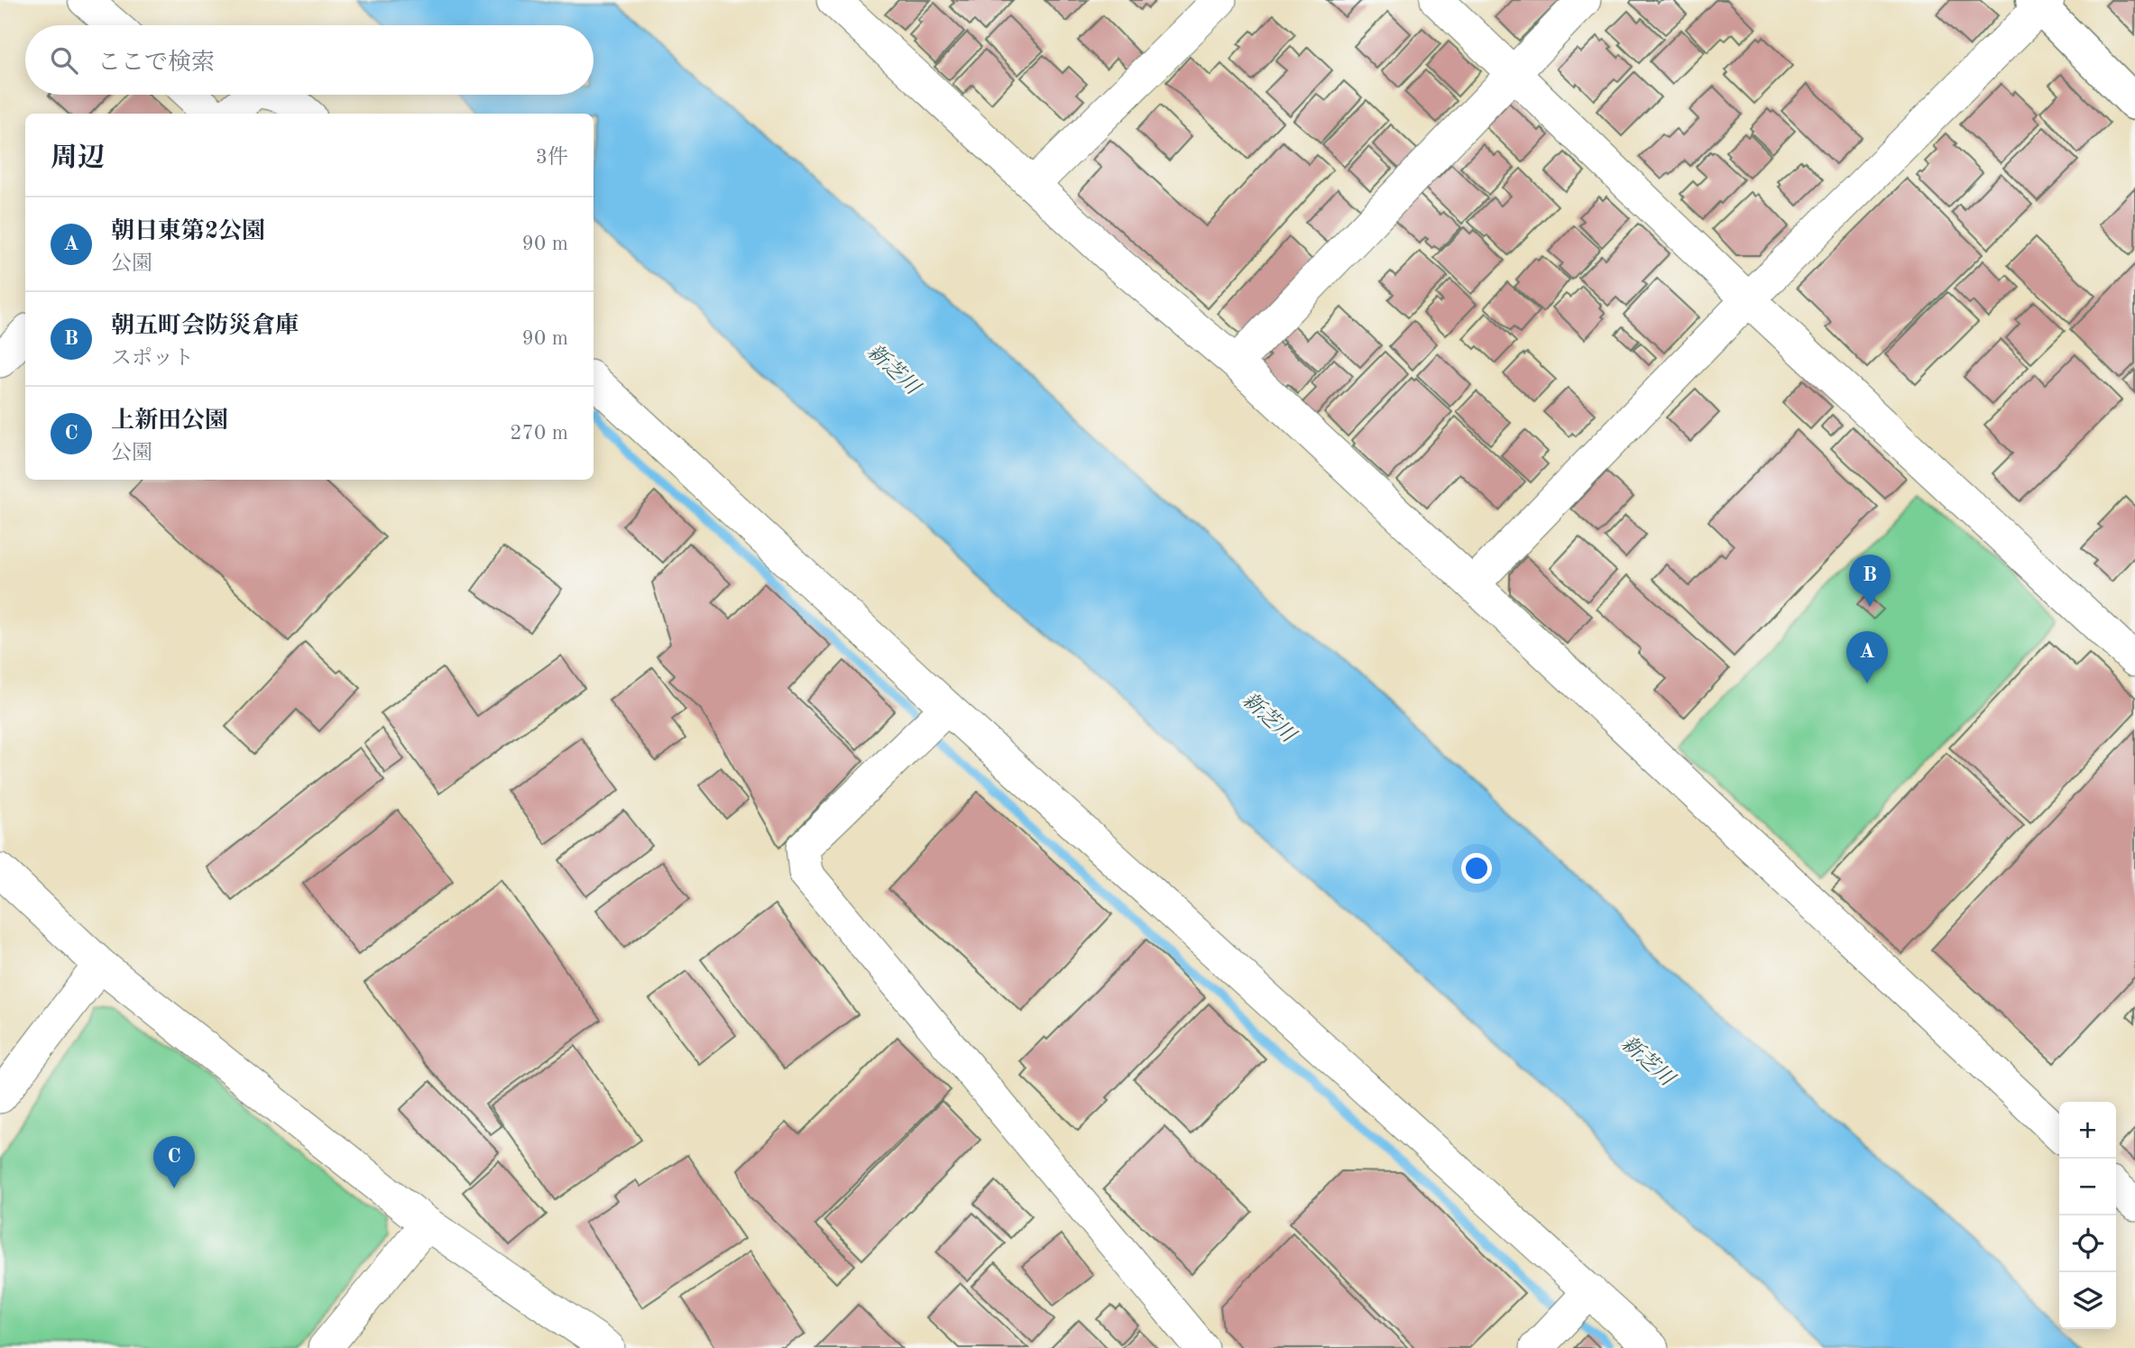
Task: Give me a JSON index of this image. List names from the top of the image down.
{
  "water": ["新芝川"],
  "page": {
    "search": "ここで検索",
    "heading": ["周辺", "3件"],
    "list": [
      {
        "mark": "A",
        "name": "朝日東第2公園",
        "note": "公園",
        "value": "90 m"
      },
      {
        "mark": "B",
        "name": "朝五町会防災倉庫",
        "note": "スポット",
        "value": "90 m"
      },
      {
        "mark": "C",
        "name": "上新田公園",
        "note": "公園",
        "value": "270 m"
      }
    ],
    "pins": ["B", "A", "C"],
    "map_buttons": ["+", "−"]
  }
}
